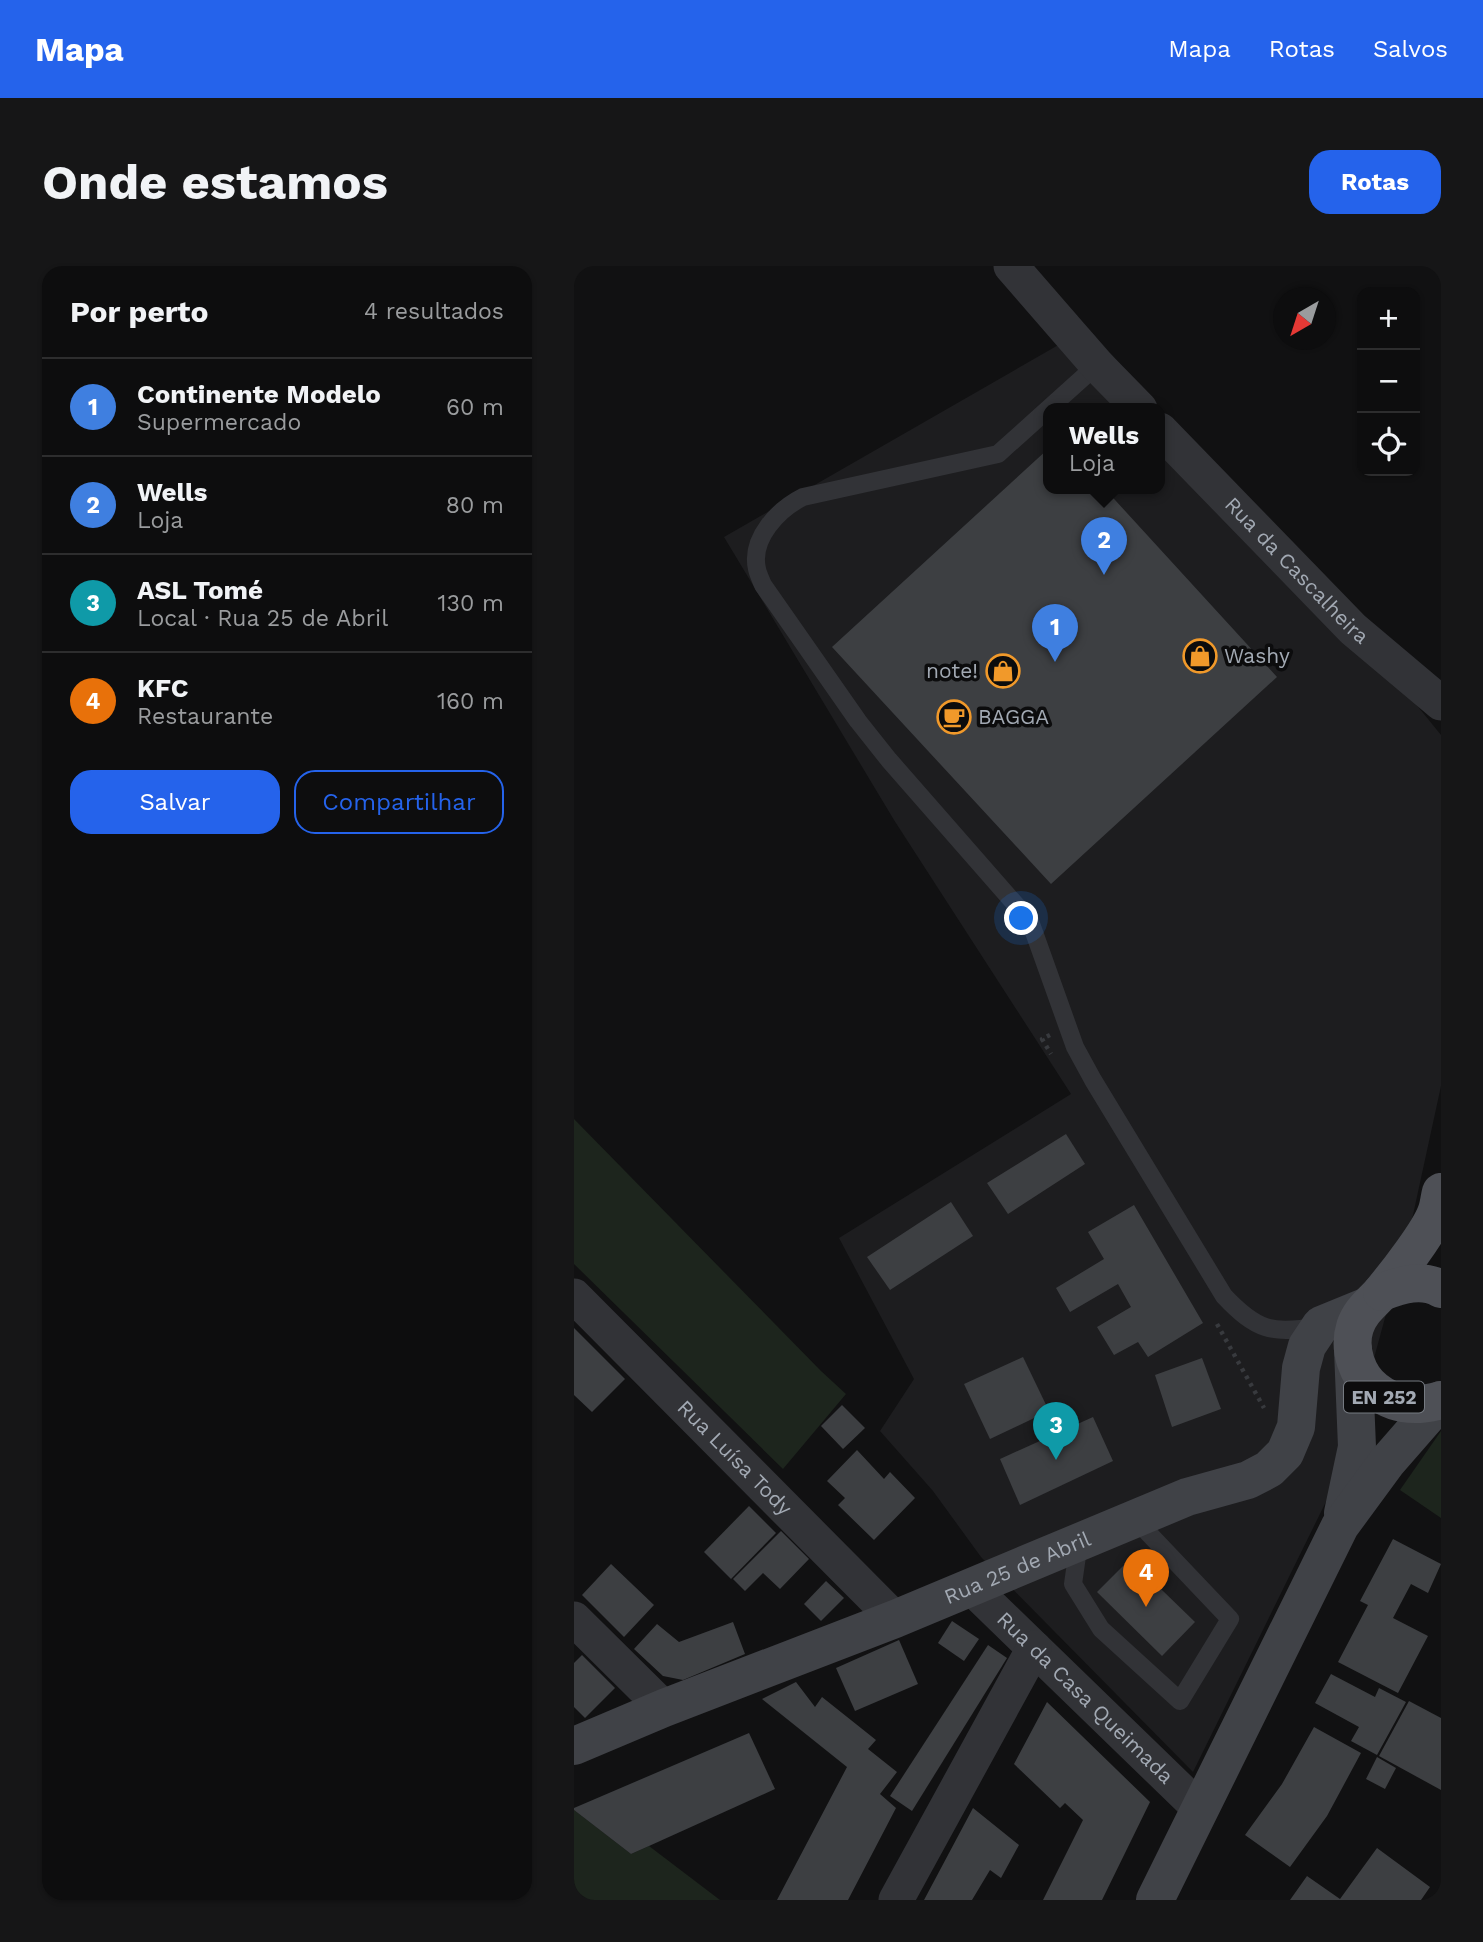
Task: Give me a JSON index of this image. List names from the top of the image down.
{
  "streets": {
    "main road": ["EN 252"],
    "street": [
      "Rua da Cascalheira",
      "Rua Luísa Tody",
      "Rua 25 de Abril",
      "Rua da Casa Queimada"
    ]
  },
  "crossings": [
    ["EN 252", "Rua da Casa Queimada"],
    ["Rua Luísa Tody", "Rua 25 de Abril"],
    ["Rua 25 de Abril", "Rua da Casa Queimada"]
  ],
  "places": {
    "shop": ["Washy", "note!"],
    "cafe": ["BAGGA"]
  },
  "north": "bottom left",
  "page": {
    "header": "Mapa",
    "nav": ["Mapa", "Rotas", "Salvos"],
    "buttons": [
      "Rotas",
      ["Salvar", "Compartilhar"]
    ],
    "title": "Onde estamos",
    "heading": ["Por perto", "4 resultados"],
    "map_buttons": ["+", "−"],
    "list": [
      {
        "mark": "1",
        "name": "Continente Modelo",
        "note": "Supermercado",
        "value": "60 m"
      },
      {
        "mark": "2",
        "name": "Wells",
        "note": "Loja",
        "value": "80 m"
      },
      {
        "mark": "3",
        "name": "ASL Tomé",
        "note": "Local · Rua 25 de Abril",
        "value": "130 m"
      },
      {
        "mark": "4",
        "name": "KFC",
        "note": "Restaurante",
        "value": "160 m"
      }
    ],
    "popup": ["Wells", "Loja"],
    "pins": [
      "2",
      "1",
      "3",
      "4"
    ]
  }
}
